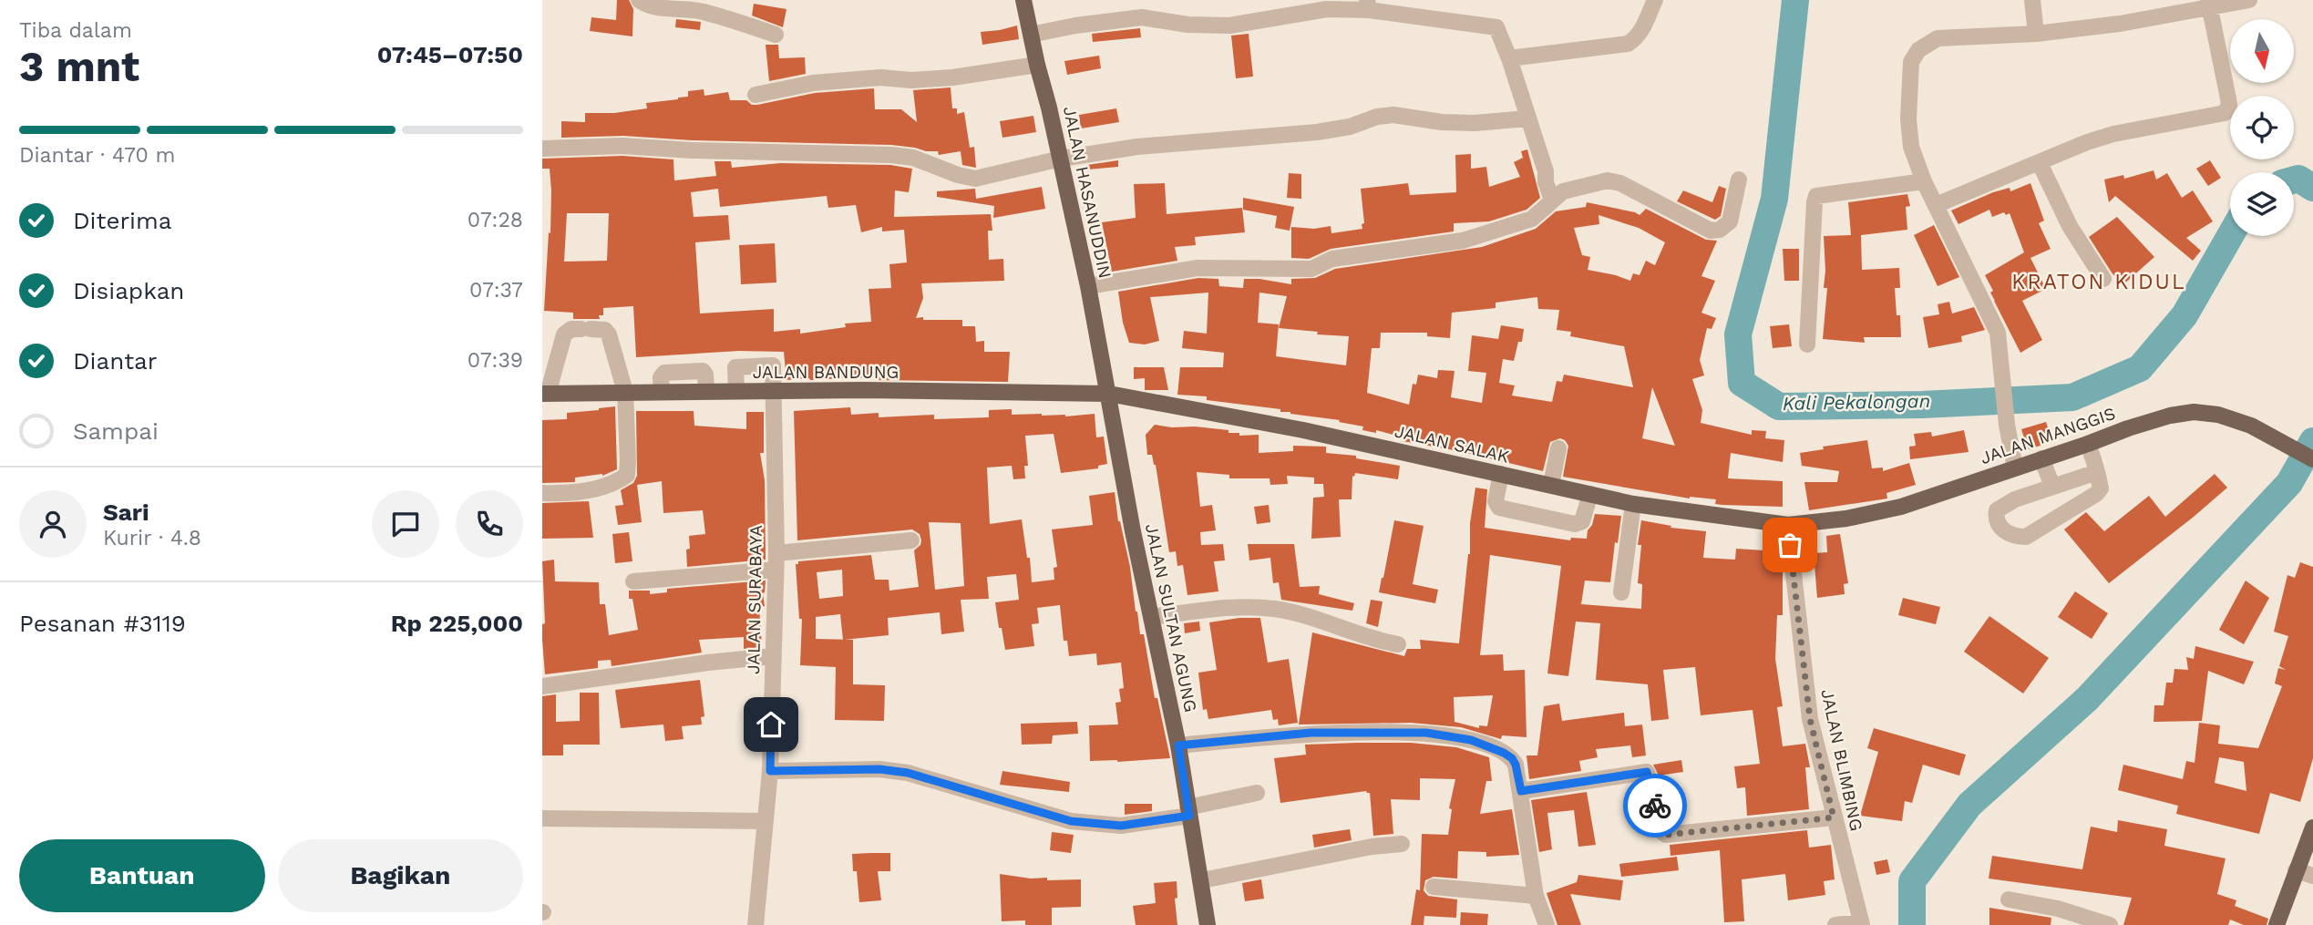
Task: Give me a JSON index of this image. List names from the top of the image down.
{
  "streets": {
    "main road": [
      "JALAN HASANUDDIN",
      "JALAN BANDUNG",
      "JALAN MANGGIS",
      "JALAN SALAK",
      "JALAN SULTAN AGUNG"
    ],
    "street": ["JALAN SURABAYA", "JALAN BLIMBING"]
  },
  "crossings": [
    ["JALAN HASANUDDIN", "JALAN BANDUNG"],
    ["JALAN HASANUDDIN", "JALAN SALAK"],
    ["JALAN HASANUDDIN", "JALAN SULTAN AGUNG"],
    ["JALAN BANDUNG", "JALAN SALAK"],
    ["JALAN BANDUNG", "JALAN SURABAYA"],
    ["JALAN BANDUNG", "JALAN SULTAN AGUNG"],
    ["JALAN MANGGIS", "JALAN SALAK"],
    ["JALAN MANGGIS", "JALAN BLIMBING"],
    ["JALAN SALAK", "JALAN SULTAN AGUNG"],
    ["JALAN SALAK", "JALAN BLIMBING"]
  ],
  "districts": ["KRATON KIDUL"],
  "water": ["Kali Pekalongan"],
  "north": "bottom",
  "page": {
    "heading": ["3 mnt", "Tiba dalam", "07:45–07:50"],
    "panel": [
      "Sari",
      "Kurir · 4.8",
      "Pesanan #3119",
      "Rp 225,000"
    ],
    "bar": "Diantar · 470 m",
    "list": [
      ["Diterima", "07:28"],
      ["Disiapkan", "07:37"],
      ["Diantar", "07:39"],
      "Sampai"
    ],
    "buttons": ["Bantuan", "Bagikan"]
  }
}
